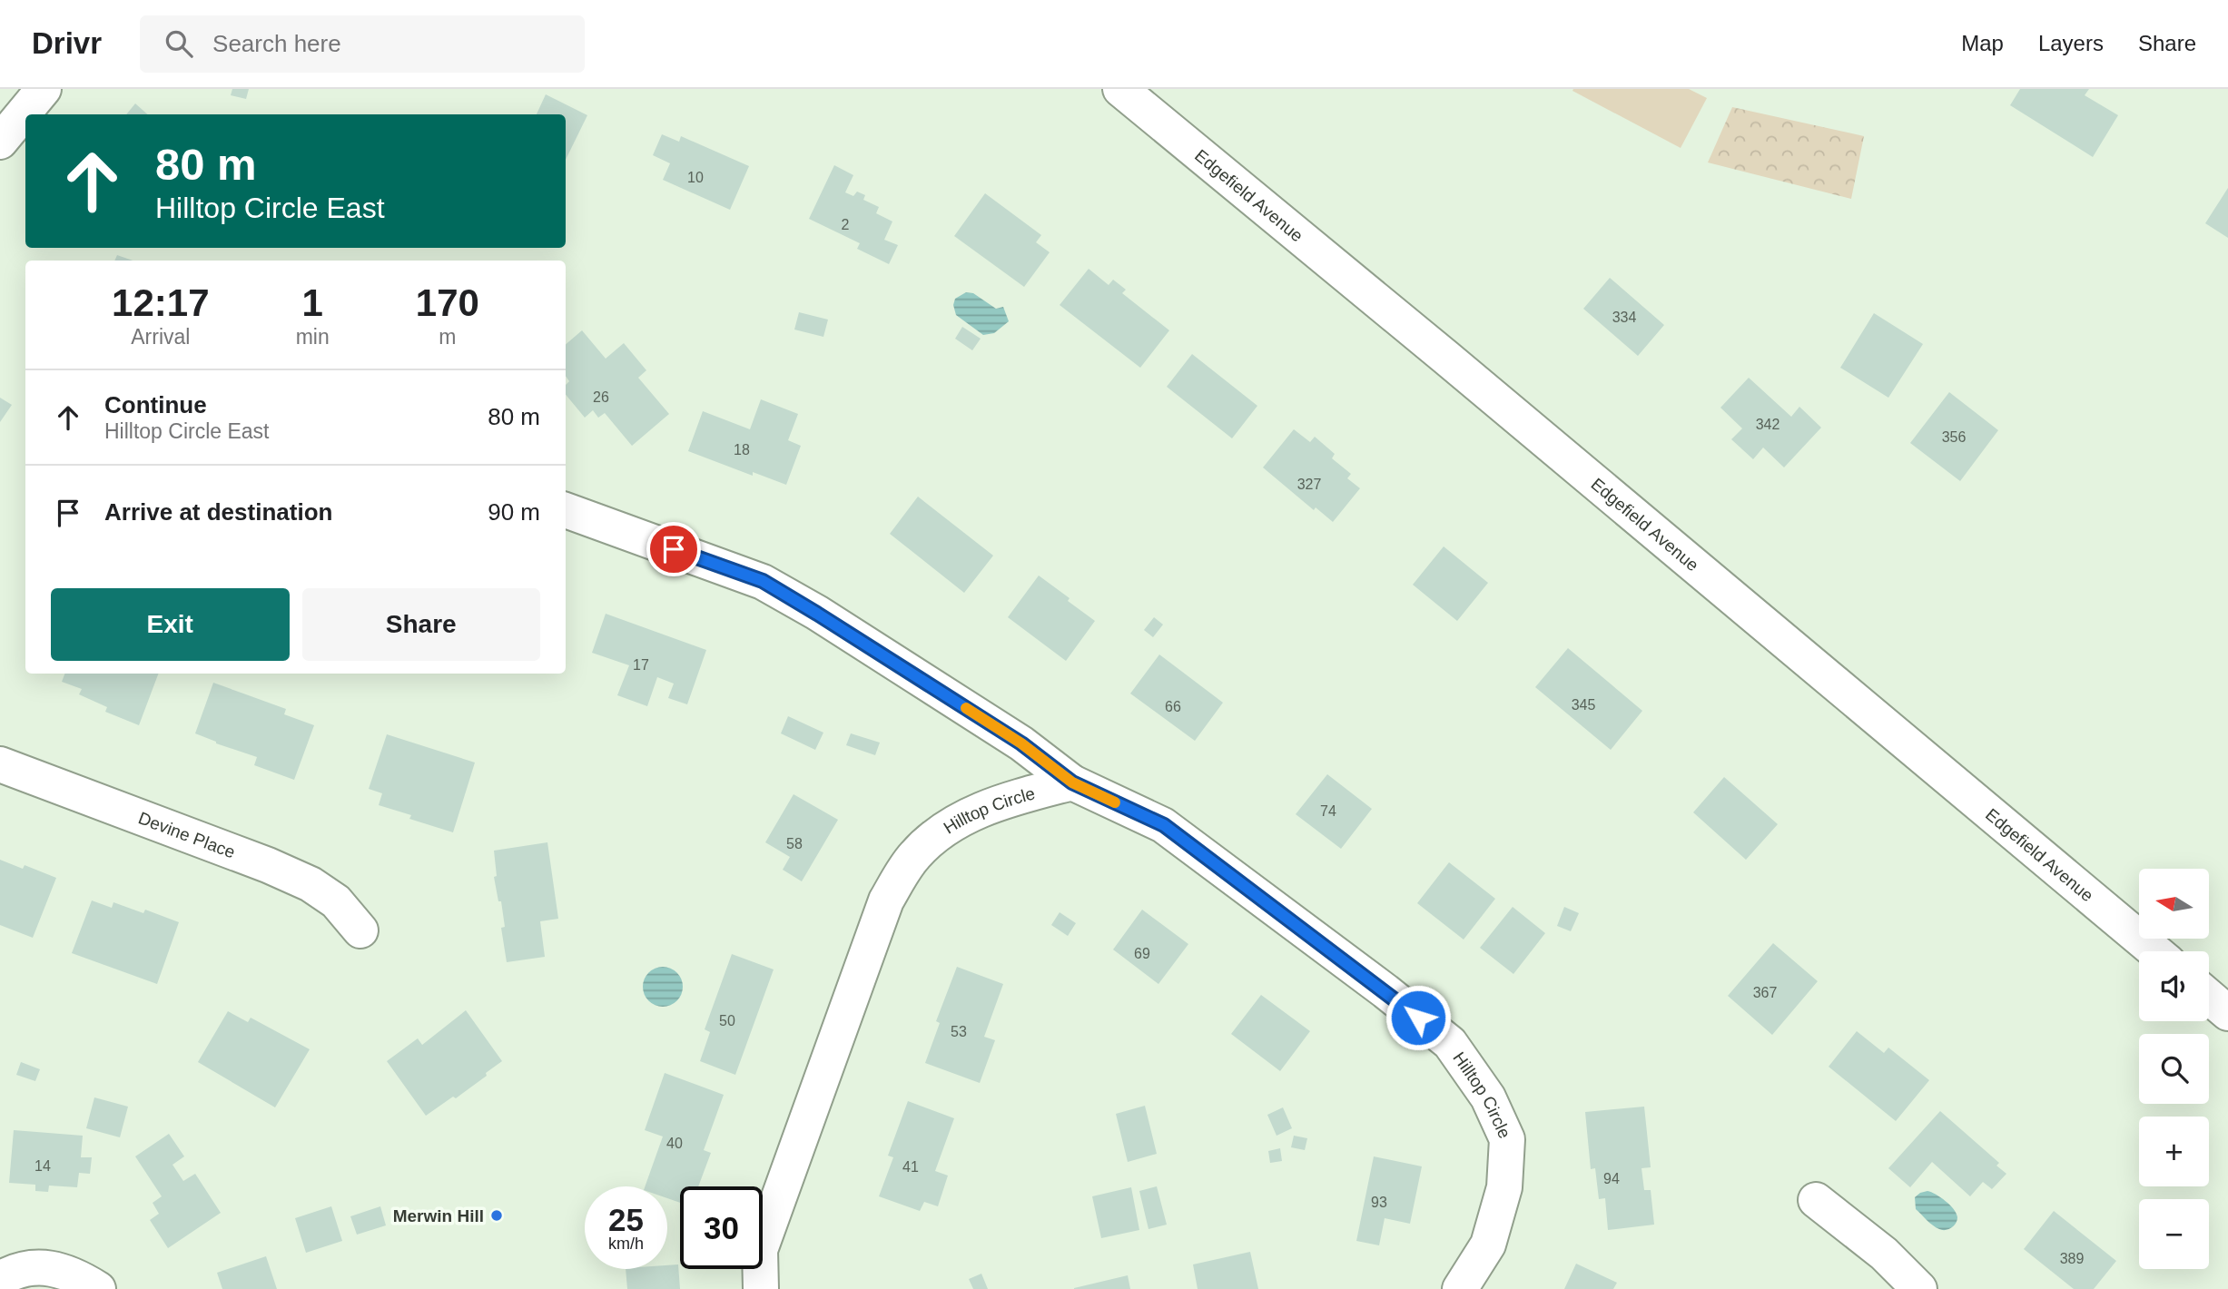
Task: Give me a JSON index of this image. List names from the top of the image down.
{
  "streets": {
    "street": ["Edgefield Avenue", "Hilltop Circle", "Devine Place"]
  },
  "places": ["Merwin Hill"],
  "house_numbers": [
    "10",
    "2",
    "334",
    "26",
    "342",
    "356",
    "18",
    "327",
    "17",
    "345",
    "66",
    "74",
    "58",
    "69",
    "367",
    "50",
    "53",
    "40",
    "14",
    "41",
    "94",
    "93",
    "389"
  ],
  "north": "left",
  "page": {
    "header": "Drivr",
    "search": "Search here",
    "nav": ["Map", "Layers", "Share"],
    "turn": ["80 m", "Hilltop Circle East"],
    "eta": [
      "12:17",
      "Arrival",
      "1",
      "min",
      "170",
      "m"
    ],
    "list": [
      {
        "name": "Continue",
        "note": "Hilltop Circle East",
        "value": "80 m"
      },
      {
        "name": "Arrive at destination",
        "value": "90 m"
      }
    ],
    "buttons": ["Exit", "Share"],
    "map_buttons": ["+", "−"],
    "speed": "25 km/h",
    "limit": "30"
  }
}
